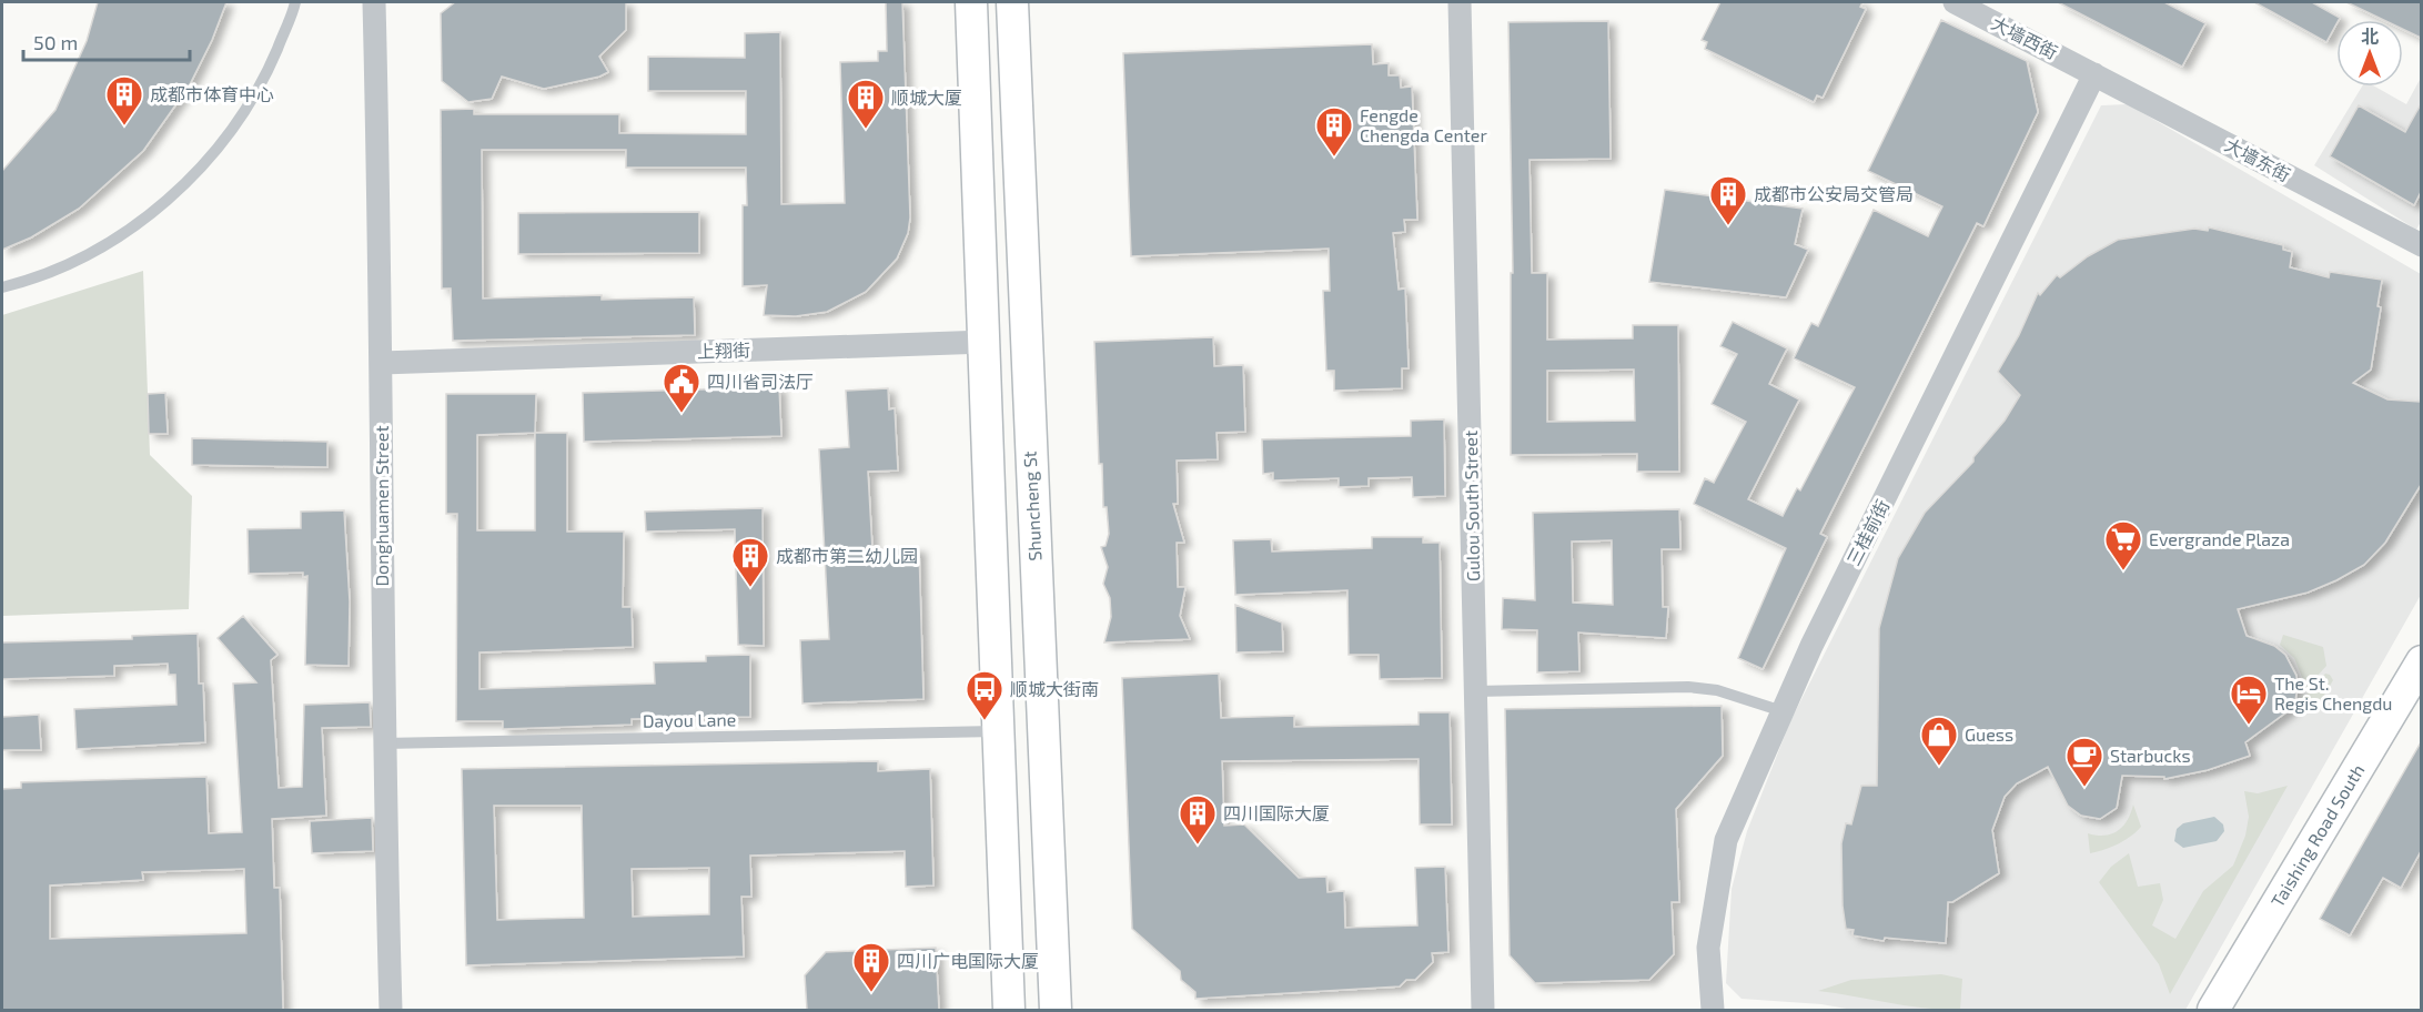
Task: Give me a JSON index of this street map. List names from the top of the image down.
{
  "streets": {
    "main road": ["Shuncheng St", "Taishing Road South"],
    "street": [
      "大墙西街",
      "大墙东街",
      "上翔街",
      "Donghuamen Street",
      "Gulou South Street",
      "三桂前街"
    ],
    "lane": ["Dayou Lane"]
  },
  "crossings": [
    ["大墙西街", "大墙东街"],
    ["大墙西街", "三桂前街"],
    ["大墙东街", "三桂前街"],
    ["上翔街", "Donghuamen Street"],
    ["Donghuamen Street", "Dayou Lane"]
  ],
  "places": {
    "building": [
      "成都市体育中心",
      "顺城大厦",
      "Fengde Chengda Center",
      "成都市公安局交管局",
      "成都市第二幼儿园",
      "四川国际大厦",
      "四川广电国际大厦"
    ],
    "public building": ["四川省司法厅"],
    "supermarket": ["Evergrande Plaza"],
    "bus stop": ["顺城大街南"],
    "hotel": ["The St. Regis Chengdu"],
    "shop": ["Guess"],
    "cafe": ["Starbucks"]
  },
  "scale_bar": "50 m",
  "north": "top"
}
